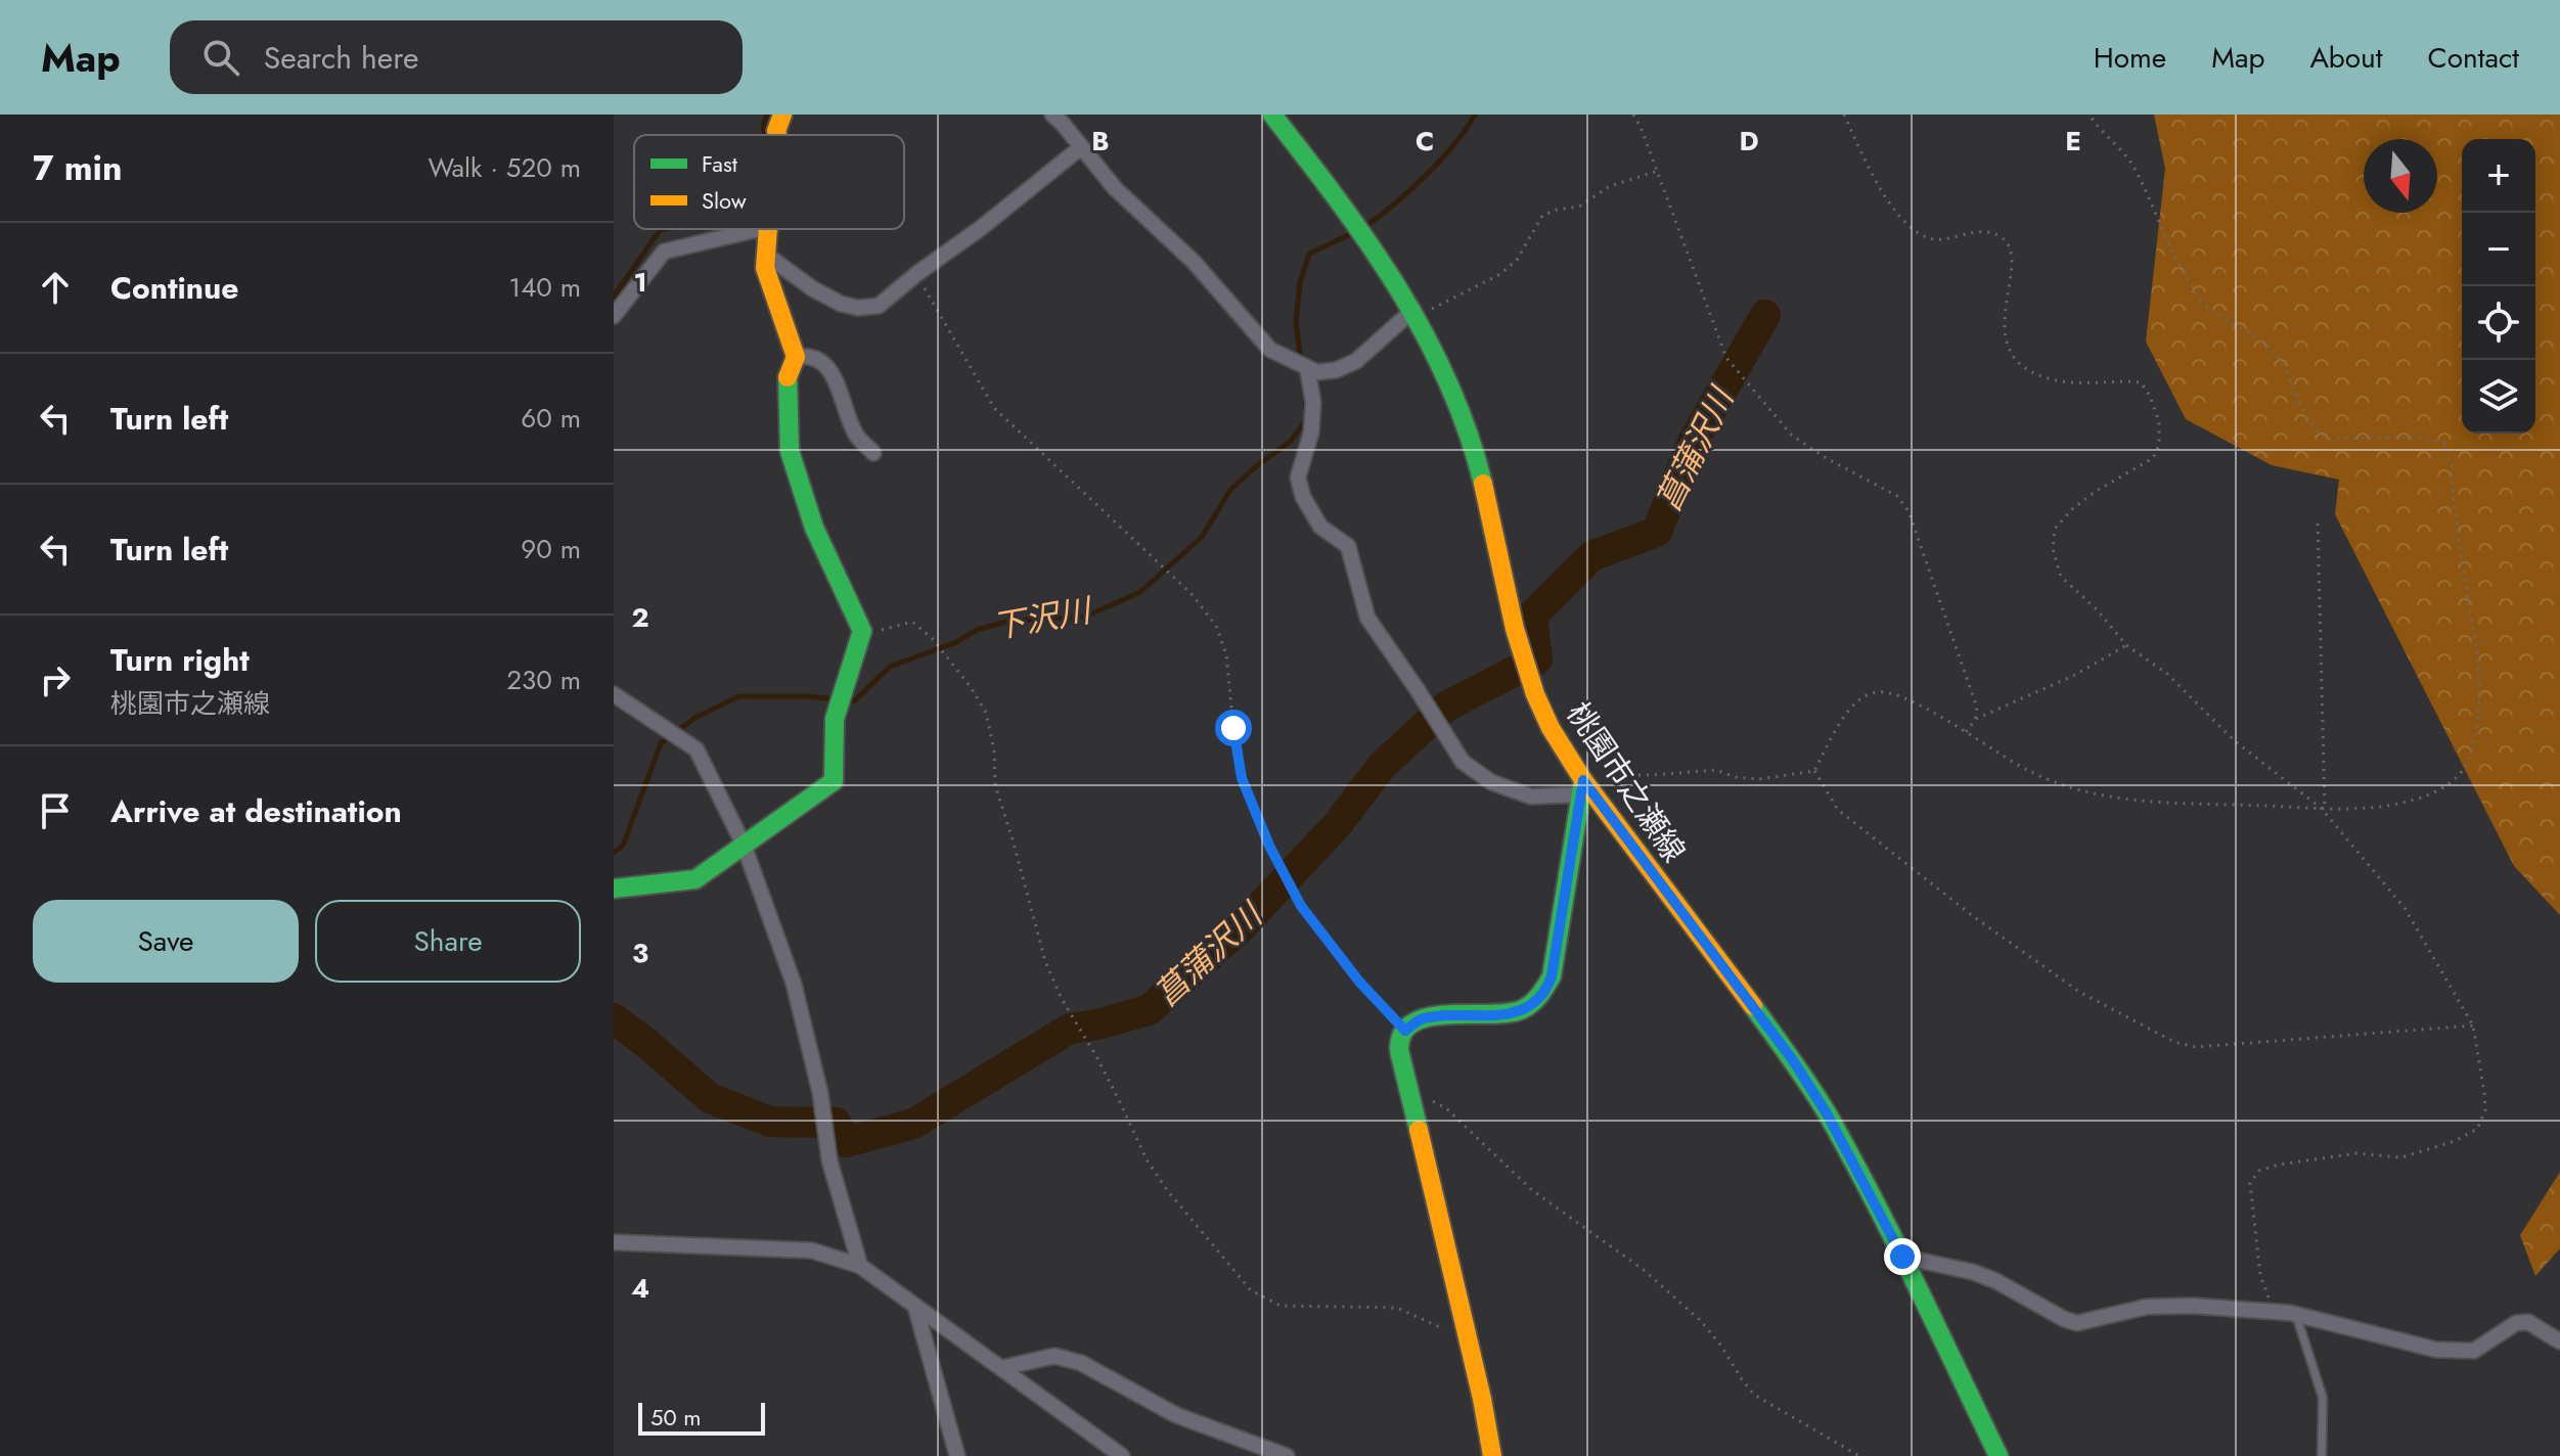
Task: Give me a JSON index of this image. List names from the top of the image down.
{
  "streets": {
    "street": ["桃園市之瀬線"]
  },
  "water": ["菖蒲沢川", "下沢川"],
  "legend": ["Fast", "Slow"],
  "scale_bar": "50 m",
  "north": "bottom",
  "page": {
    "header": "Map",
    "search": "Search here",
    "nav": [
      "Home",
      "Map",
      "About",
      "Contact"
    ],
    "heading": ["7 min", "Walk · 520 m"],
    "map_buttons": ["+", "−"],
    "list": [
      ["Continue", "140 m"],
      ["Turn left", "60 m"],
      ["Turn left", "90 m"],
      ["Turn right", "桃園市之瀬線", "230 m"],
      "Arrive at destination"
    ],
    "buttons": ["Save", "Share"],
    "scale": "50 m"
  },
  "grid": {
    "columns": [
      "B",
      "C",
      "D",
      "E"
    ],
    "rows": [
      "1",
      "2",
      "3",
      "4"
    ]
  }
}
